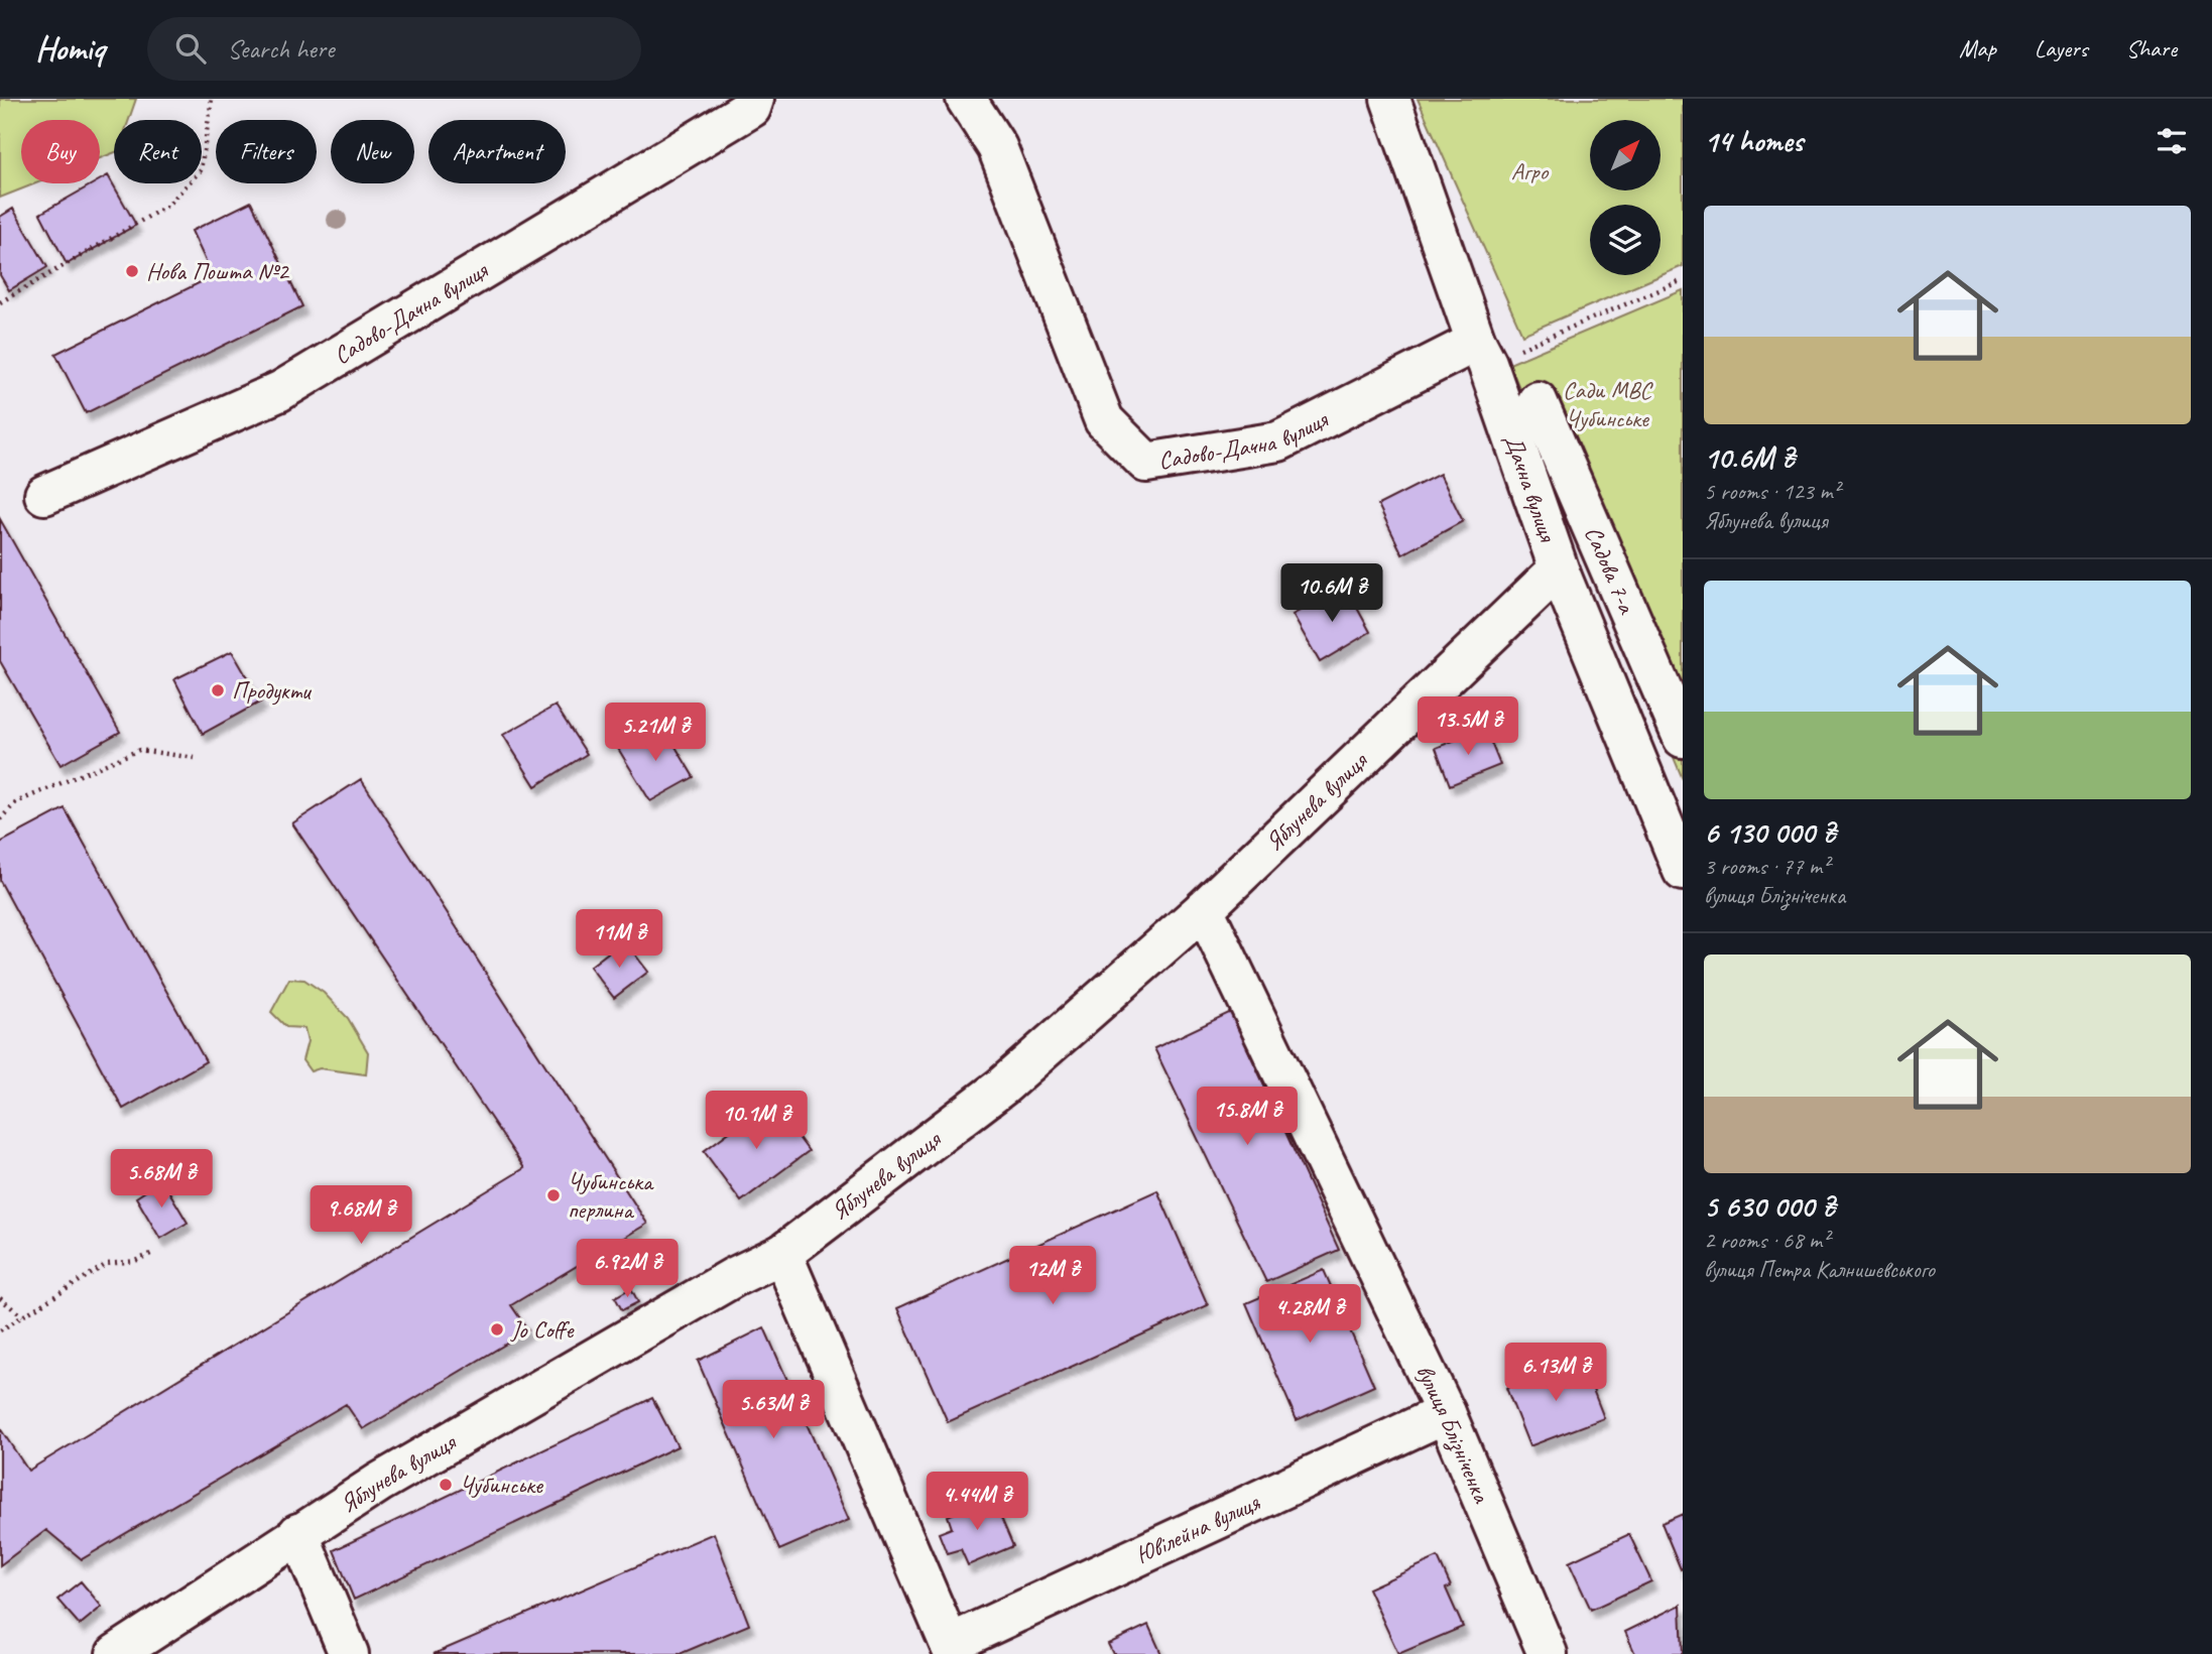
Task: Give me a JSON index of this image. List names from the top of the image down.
{
  "streets": {
    "street": [
      "Садово-Дачна вулиця",
      "Дачна вулиця",
      "Садова 7-а",
      "Яблунева вулиця",
      "вулиця Блізніченка",
      "Ювілейна вулиця"
    ]
  },
  "crossings": [
    ["Садово-Дачна вулиця", "Дачна вулиця"],
    ["Дачна вулиця", "Яблунева вулиця"],
    ["Яблунева вулиця", "вулиця Блізніченка"],
    ["вулиця Блізніченка", "Ювілейна вулиця"]
  ],
  "parks": ["Агро", "Сади МВС Чубинське"],
  "places": [
    "Нова Пошта №2",
    "Продукти",
    "Чубинська перлина",
    "Jo Coffe",
    "Чубинське"
  ],
  "north": "top right",
  "page": {
    "header": "Homiq",
    "search": "Search here",
    "nav": ["Map", "Layers", "Share"],
    "heading": "14 homes",
    "chip": [
      "Buy",
      "Rent",
      "Filters",
      "New",
      "Apartment"
    ],
    "list": [
      {
        "name": "10.6M ₴",
        "note": "5 rooms · 123 m² · Яблунева вулиця"
      },
      {
        "name": "6 130 000 ₴",
        "note": "3 rooms · 77 m² · вулиця Блізніченка"
      },
      {
        "name": "5 630 000 ₴",
        "note": "2 rooms · 68 m² · вулиця Петра Калнишевського"
      }
    ],
    "price": [
      "10.6M ₴",
      "13.5M ₴",
      "5.21M ₴",
      "11M ₴",
      "15.8M ₴",
      "10.1M ₴",
      "5.68M ₴",
      "9.68M ₴",
      "6.92M ₴",
      "12M ₴",
      "4.28M ₴",
      "6.13M ₴",
      "5.63M ₴",
      "4.44M ₴"
    ]
  }
}
